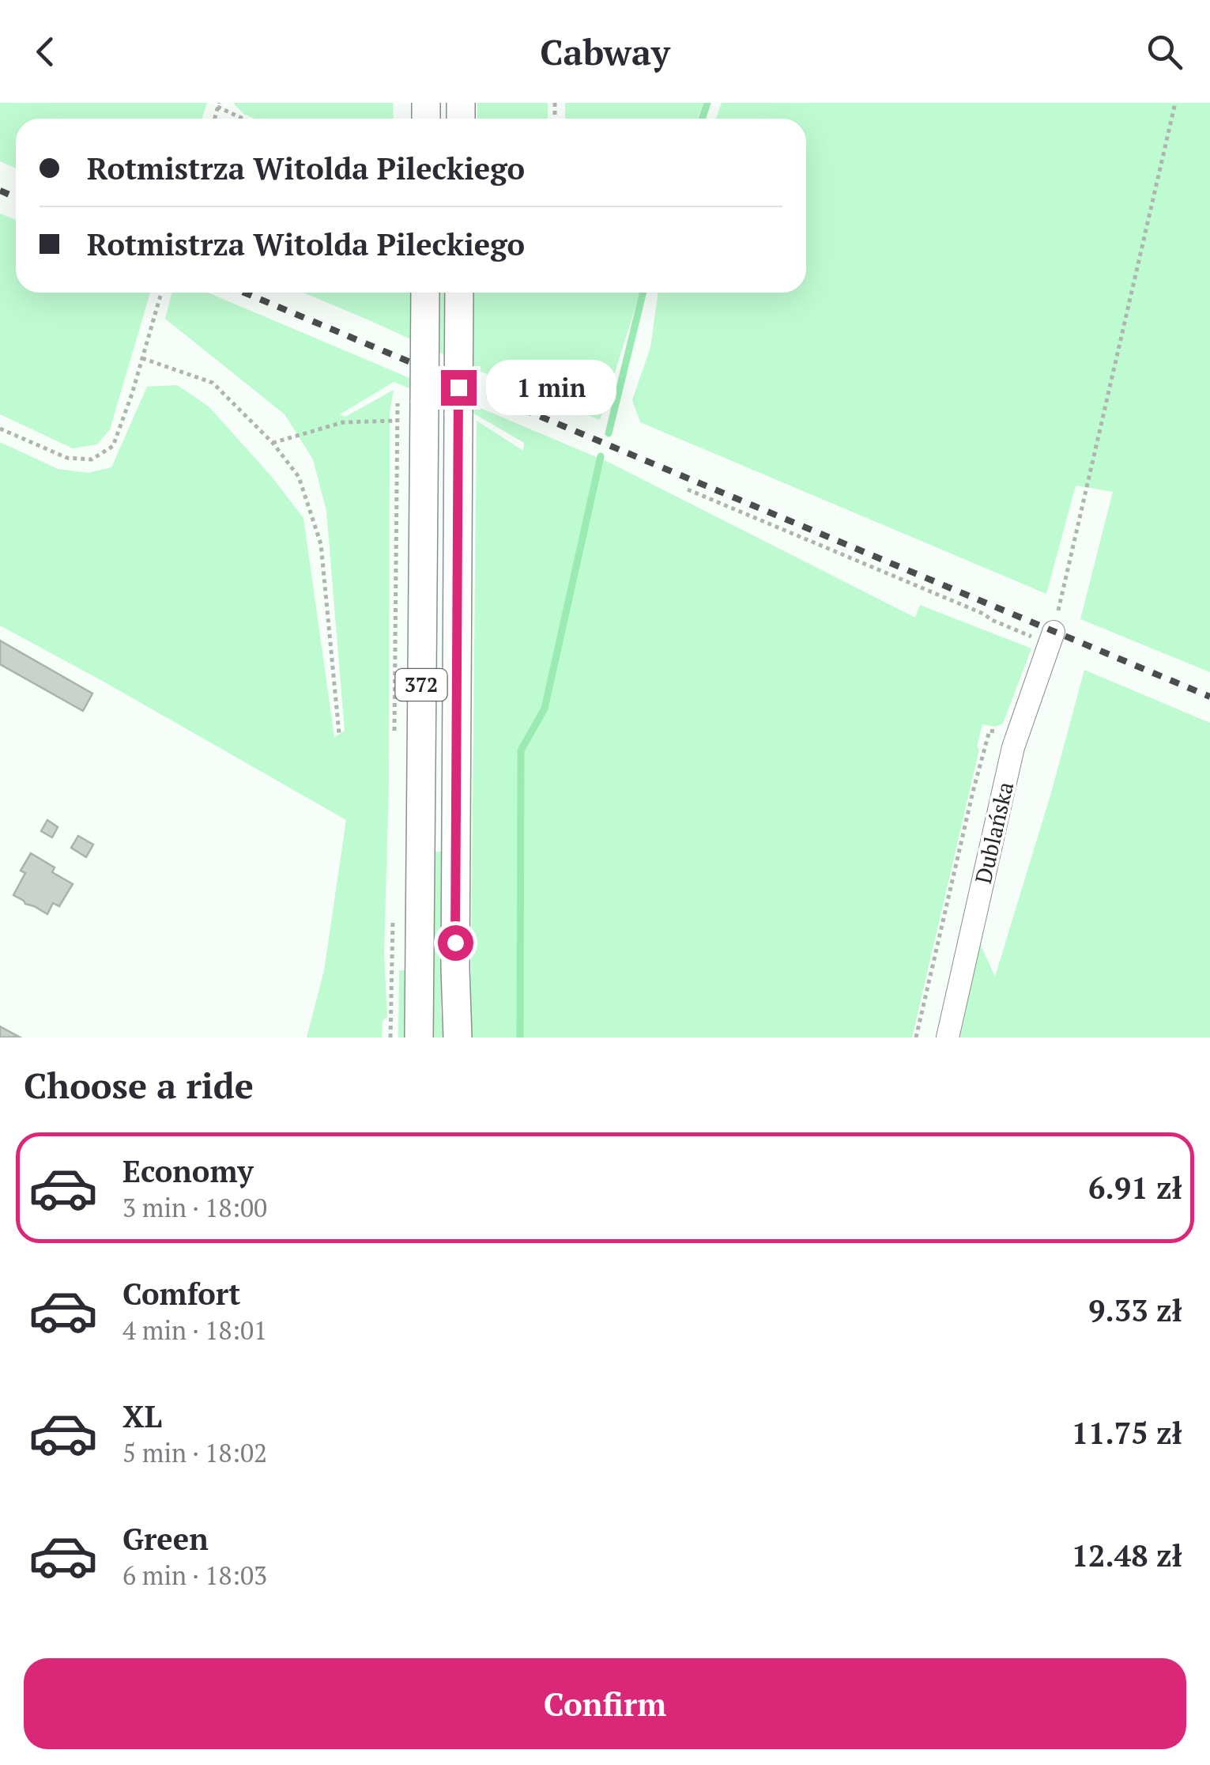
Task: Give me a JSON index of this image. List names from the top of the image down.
{
  "streets": {
    "main road": ["372"],
    "lane": ["Dublańska"]
  },
  "page": {
    "header": "Cabway",
    "banner": ["Rotmistrza Witolda Pileckiego", "Rotmistrza Witolda Pileckiego"],
    "bubble": "1 min",
    "heading": "Choose a ride",
    "list": [
      {
        "name": "Economy",
        "note": "3 min · 18:00",
        "value": "6.91 zł"
      },
      {
        "name": "Comfort",
        "note": "4 min · 18:01",
        "value": "9.33 zł"
      },
      {
        "name": "XL",
        "note": "5 min · 18:02",
        "value": "11.75 zł"
      },
      {
        "name": "Green",
        "note": "6 min · 18:03",
        "value": "12.48 zł"
      }
    ],
    "buttons": "Confirm"
  }
}
